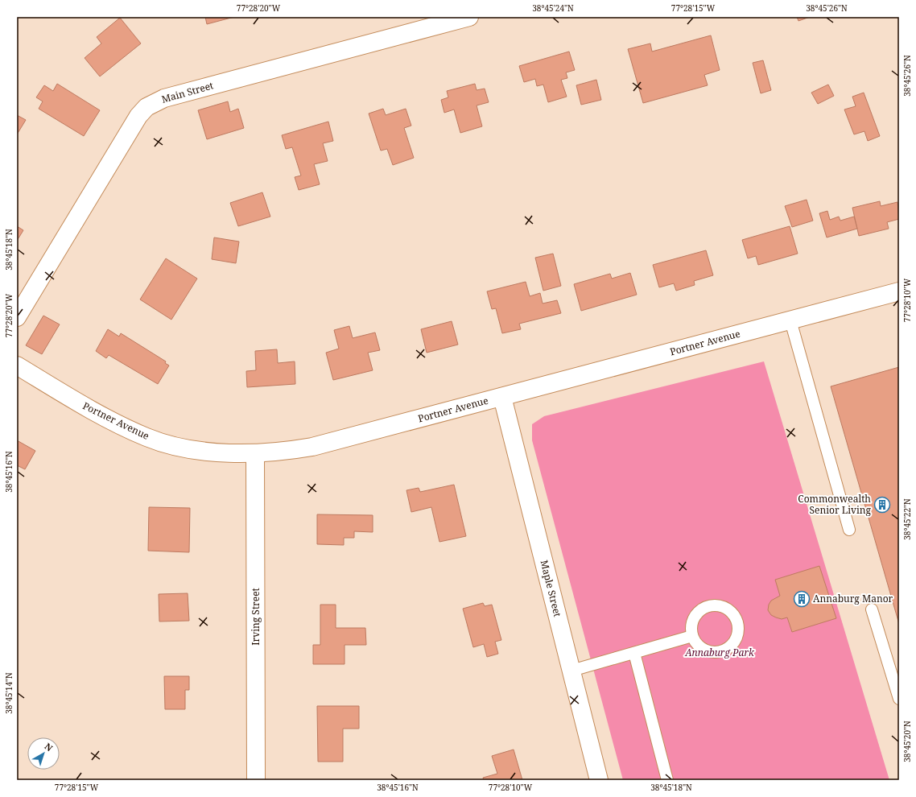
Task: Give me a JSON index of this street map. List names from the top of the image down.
{
  "streets": {
    "street": [
      "Main Street",
      "Portner Avenue",
      "Maple Street",
      "Irving Street"
    ]
  },
  "crossings": [
    ["Portner Avenue", "Maple Street"],
    ["Portner Avenue", "Irving Street"]
  ],
  "parks": ["Annaburg Park"],
  "places": {
    "building": ["Commonwealth Senior Living", "Annaburg Manor"]
  },
  "north": "top right",
  "coordinates": [
    "77°28'20\"W",
    "38°45'24\"N",
    "77°28'15\"W",
    "38°45'26\"N",
    "38°45'18\"N",
    "77°28'10\"W",
    "38°45'16\"N",
    "38°45'22\"N",
    "38°45'14\"N",
    "38°45'20\"N"
  ]
}
